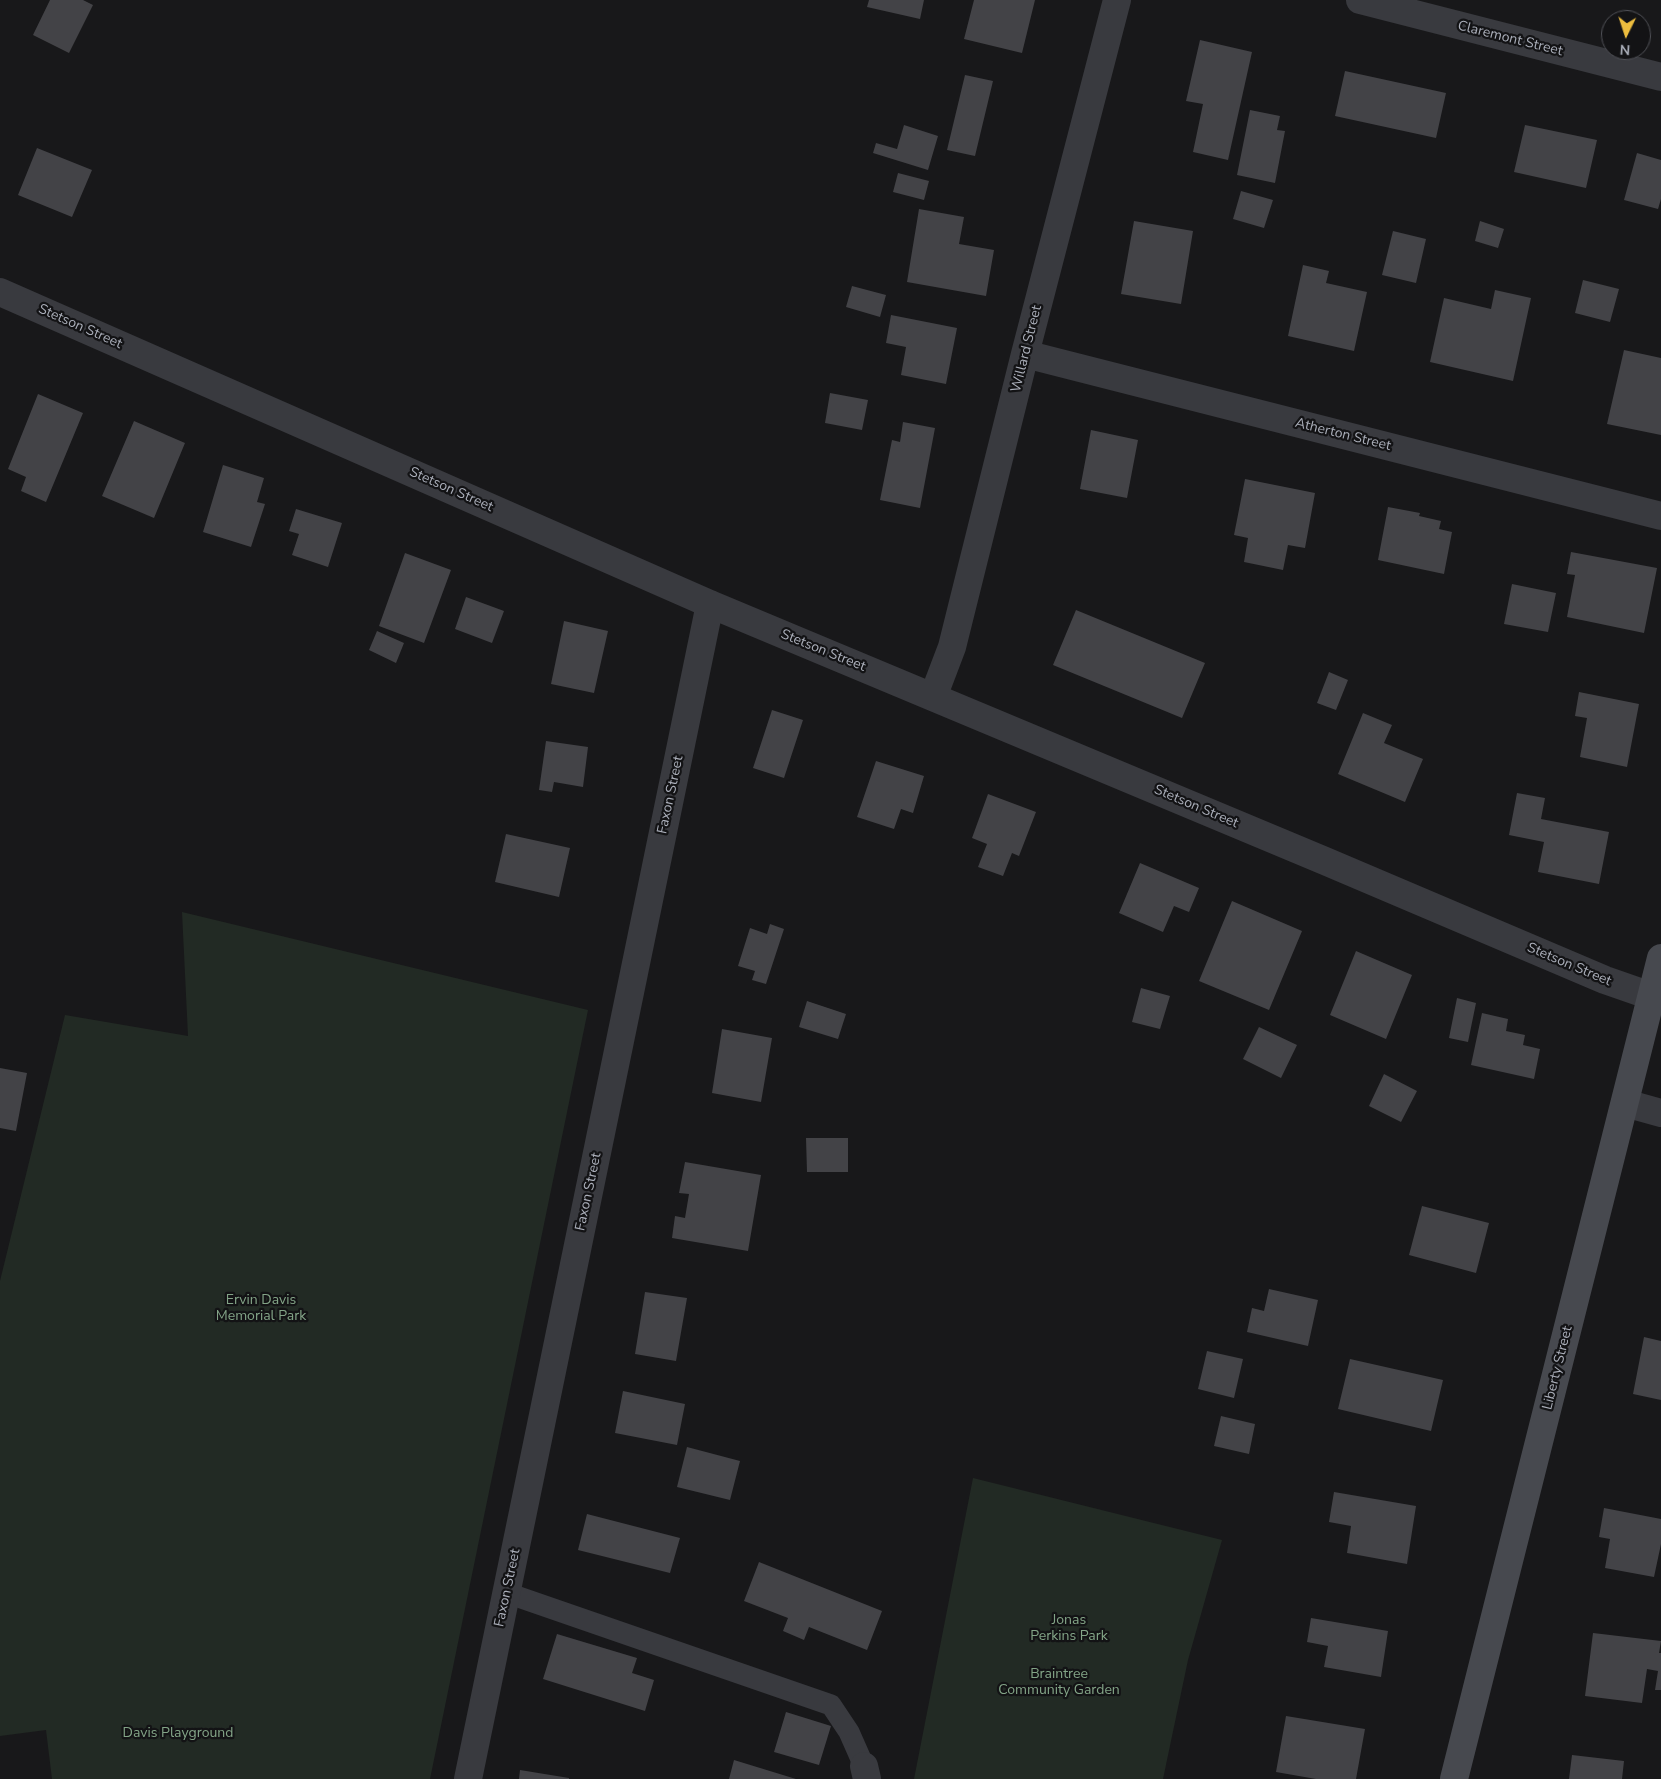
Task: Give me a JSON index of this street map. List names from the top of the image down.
{
  "streets": {
    "main road": ["Liberty Street"],
    "street": [
      "Claremont Street",
      "Stetson Street",
      "Willard Street",
      "Atherton Street",
      "Faxon Street"
    ]
  },
  "crossings": [
    ["Stetson Street", "Willard Street"],
    ["Stetson Street", "Faxon Street"],
    ["Stetson Street", "Liberty Street"],
    ["Willard Street", "Atherton Street"]
  ],
  "parks": [
    "Ervin Davis Memorial Park",
    "Jonas Perkins Park",
    "Braintree Community Garden",
    "Davis Playground"
  ],
  "north": "bottom"
}
